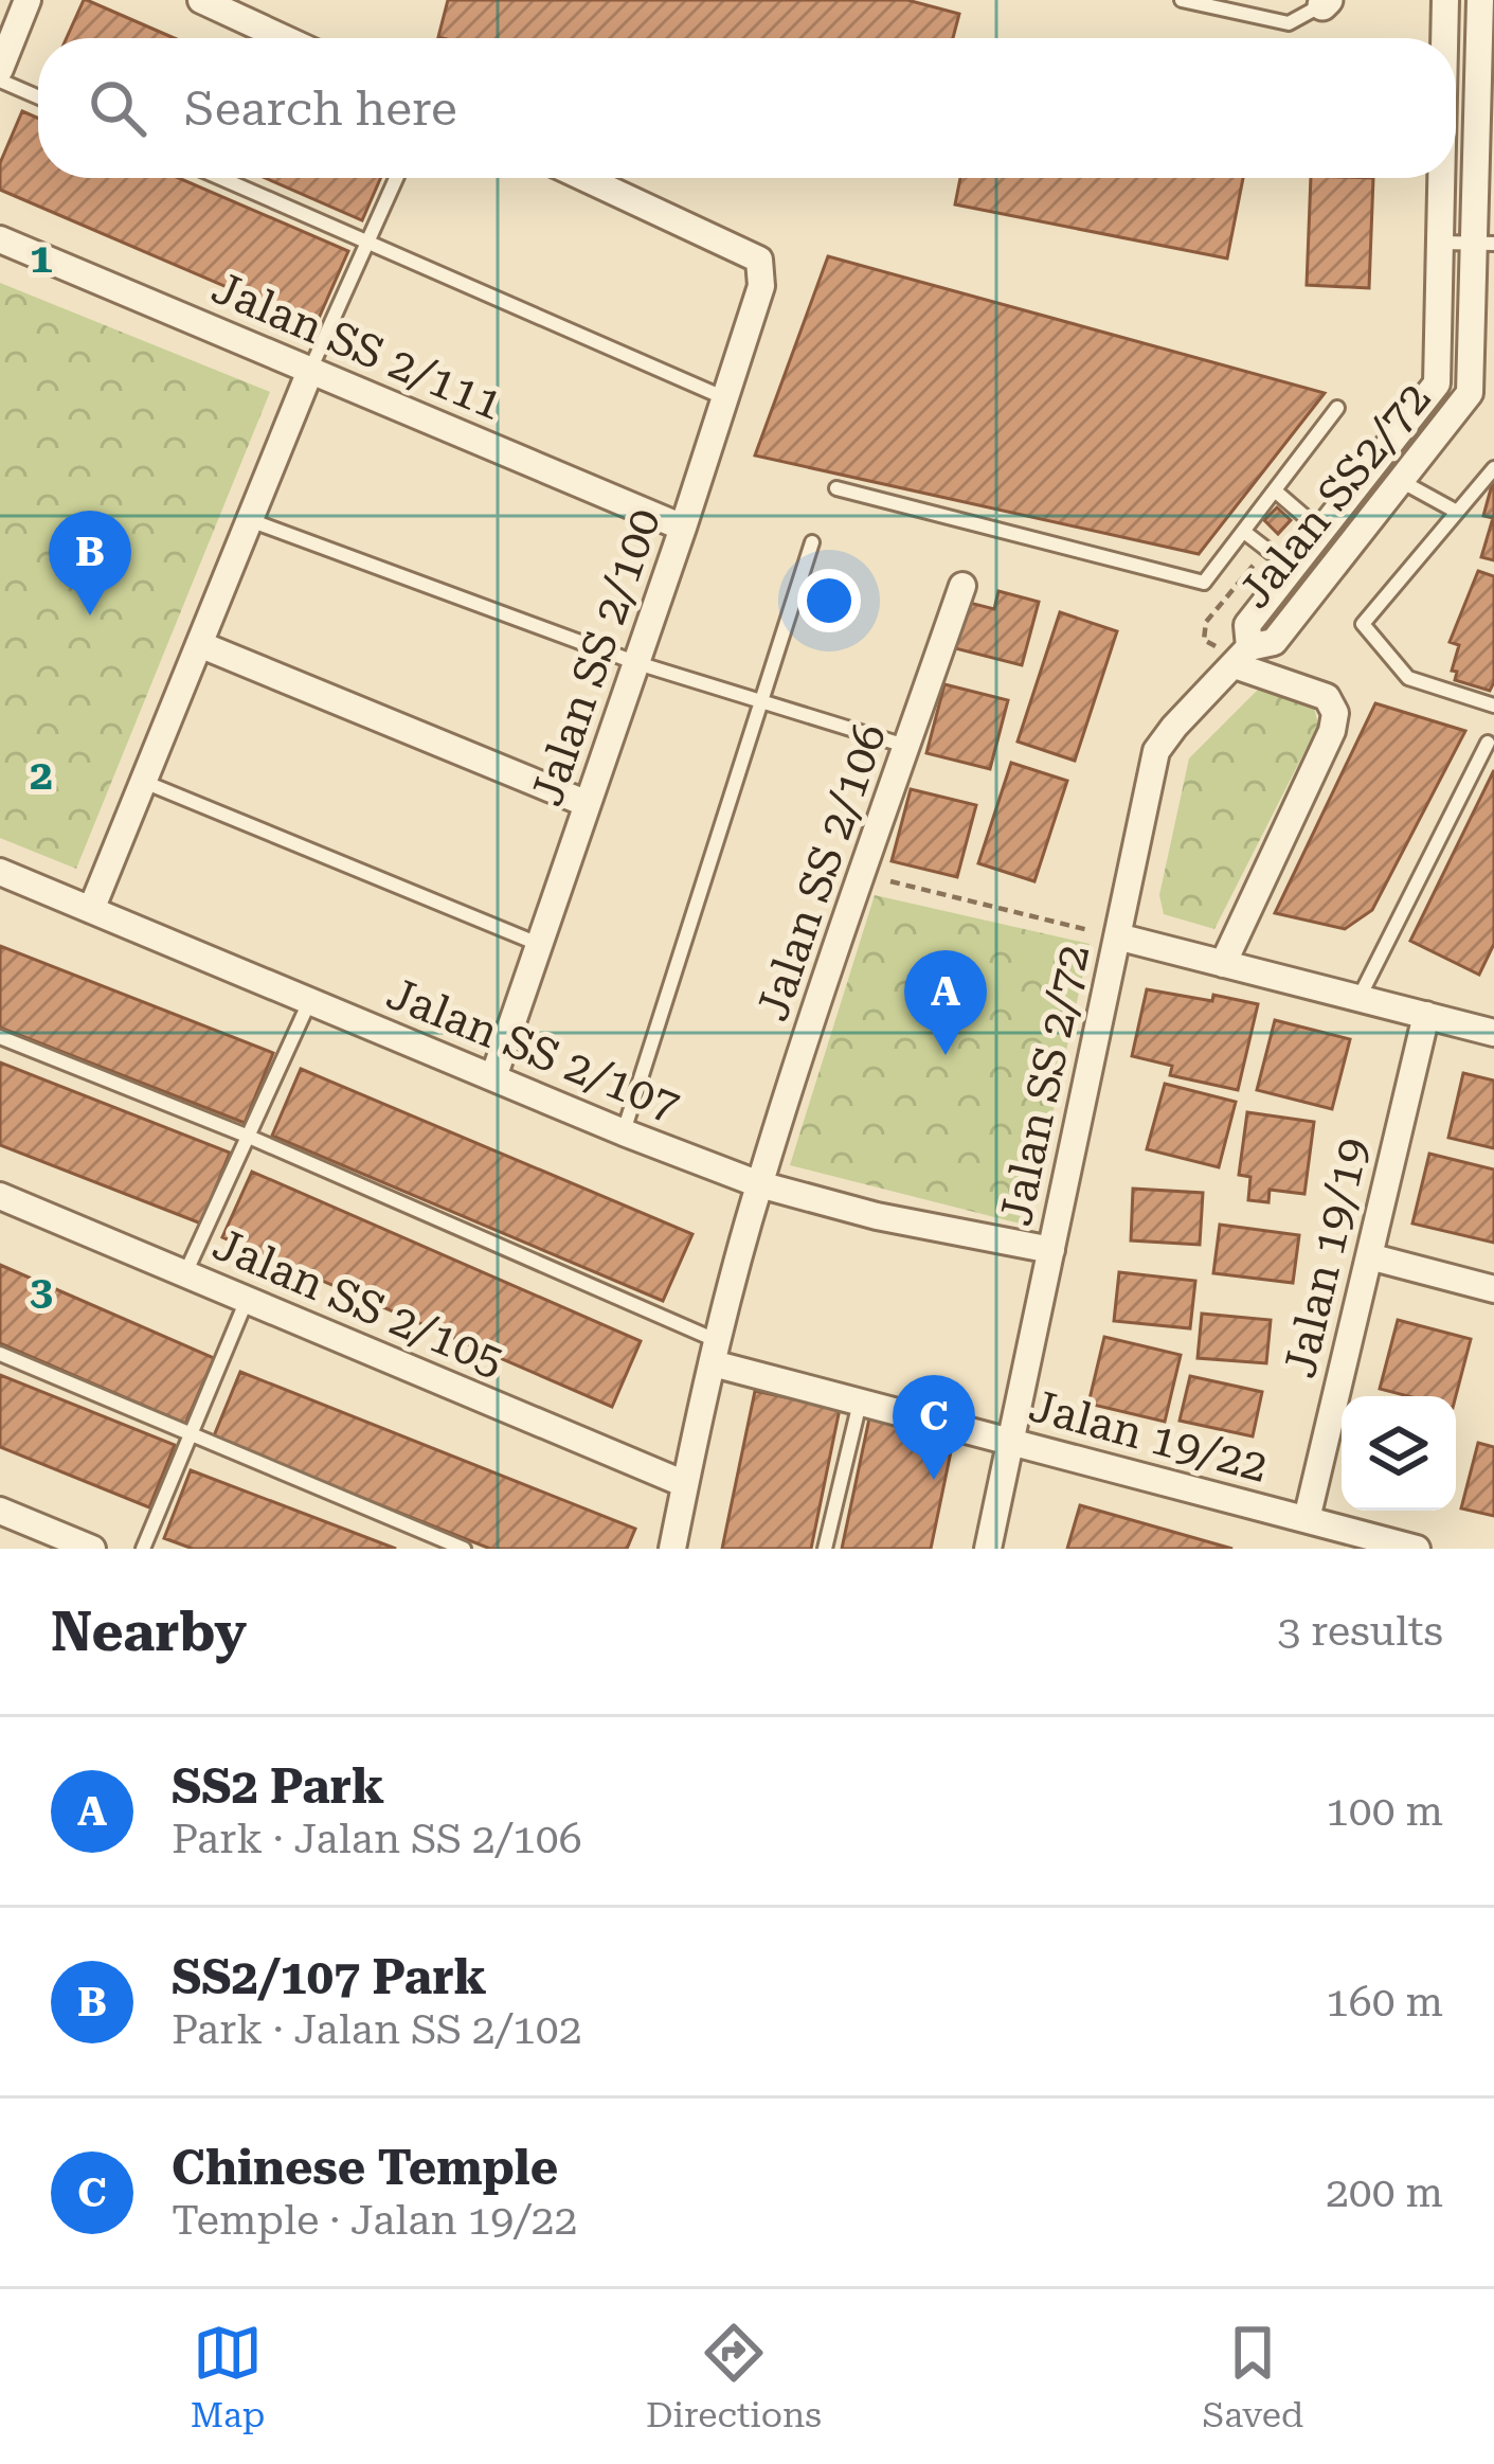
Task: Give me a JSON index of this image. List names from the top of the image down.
{
  "streets": {
    "street": [
      "Jalan SS 2/111",
      "Jalan SS2/72",
      "Jalan SS 2/100",
      "Jalan SS 2/106",
      "Jalan SS 2/107",
      "Jalan SS 2/72",
      "Jalan 19/19",
      "Jalan SS 2/105",
      "Jalan 19/22"
    ]
  },
  "crossings": [
    ["Jalan SS 2/111", "Jalan SS 2/100"],
    ["Jalan SS2/72", "Jalan SS 2/72"],
    ["Jalan SS 2/100", "Jalan SS 2/107"],
    ["Jalan SS 2/106", "Jalan SS 2/107"],
    ["Jalan SS 2/106", "Jalan SS 2/105"],
    ["Jalan SS 2/106", "Jalan 19/22"],
    ["Jalan SS 2/107", "Jalan SS 2/72"],
    ["Jalan SS 2/72", "Jalan 19/22"],
    ["Jalan 19/19", "Jalan 19/22"]
  ],
  "page": {
    "search": "Search here",
    "pins": ["B", "A", "C"],
    "heading": ["Nearby", "3 results"],
    "list": [
      {
        "mark": "A",
        "name": "SS2 Park",
        "note": "Park · Jalan SS 2/106",
        "value": "100 m"
      },
      {
        "mark": "B",
        "name": "SS2/107 Park",
        "note": "Park · Jalan SS 2/102",
        "value": "160 m"
      },
      {
        "mark": "C",
        "name": "Chinese Temple",
        "note": "Temple · Jalan 19/22",
        "value": "200 m"
      }
    ],
    "nav": ["Map", "Directions", "Saved"]
  },
  "grid": {
    "rows": ["1", "2", "3"]
  }
}
